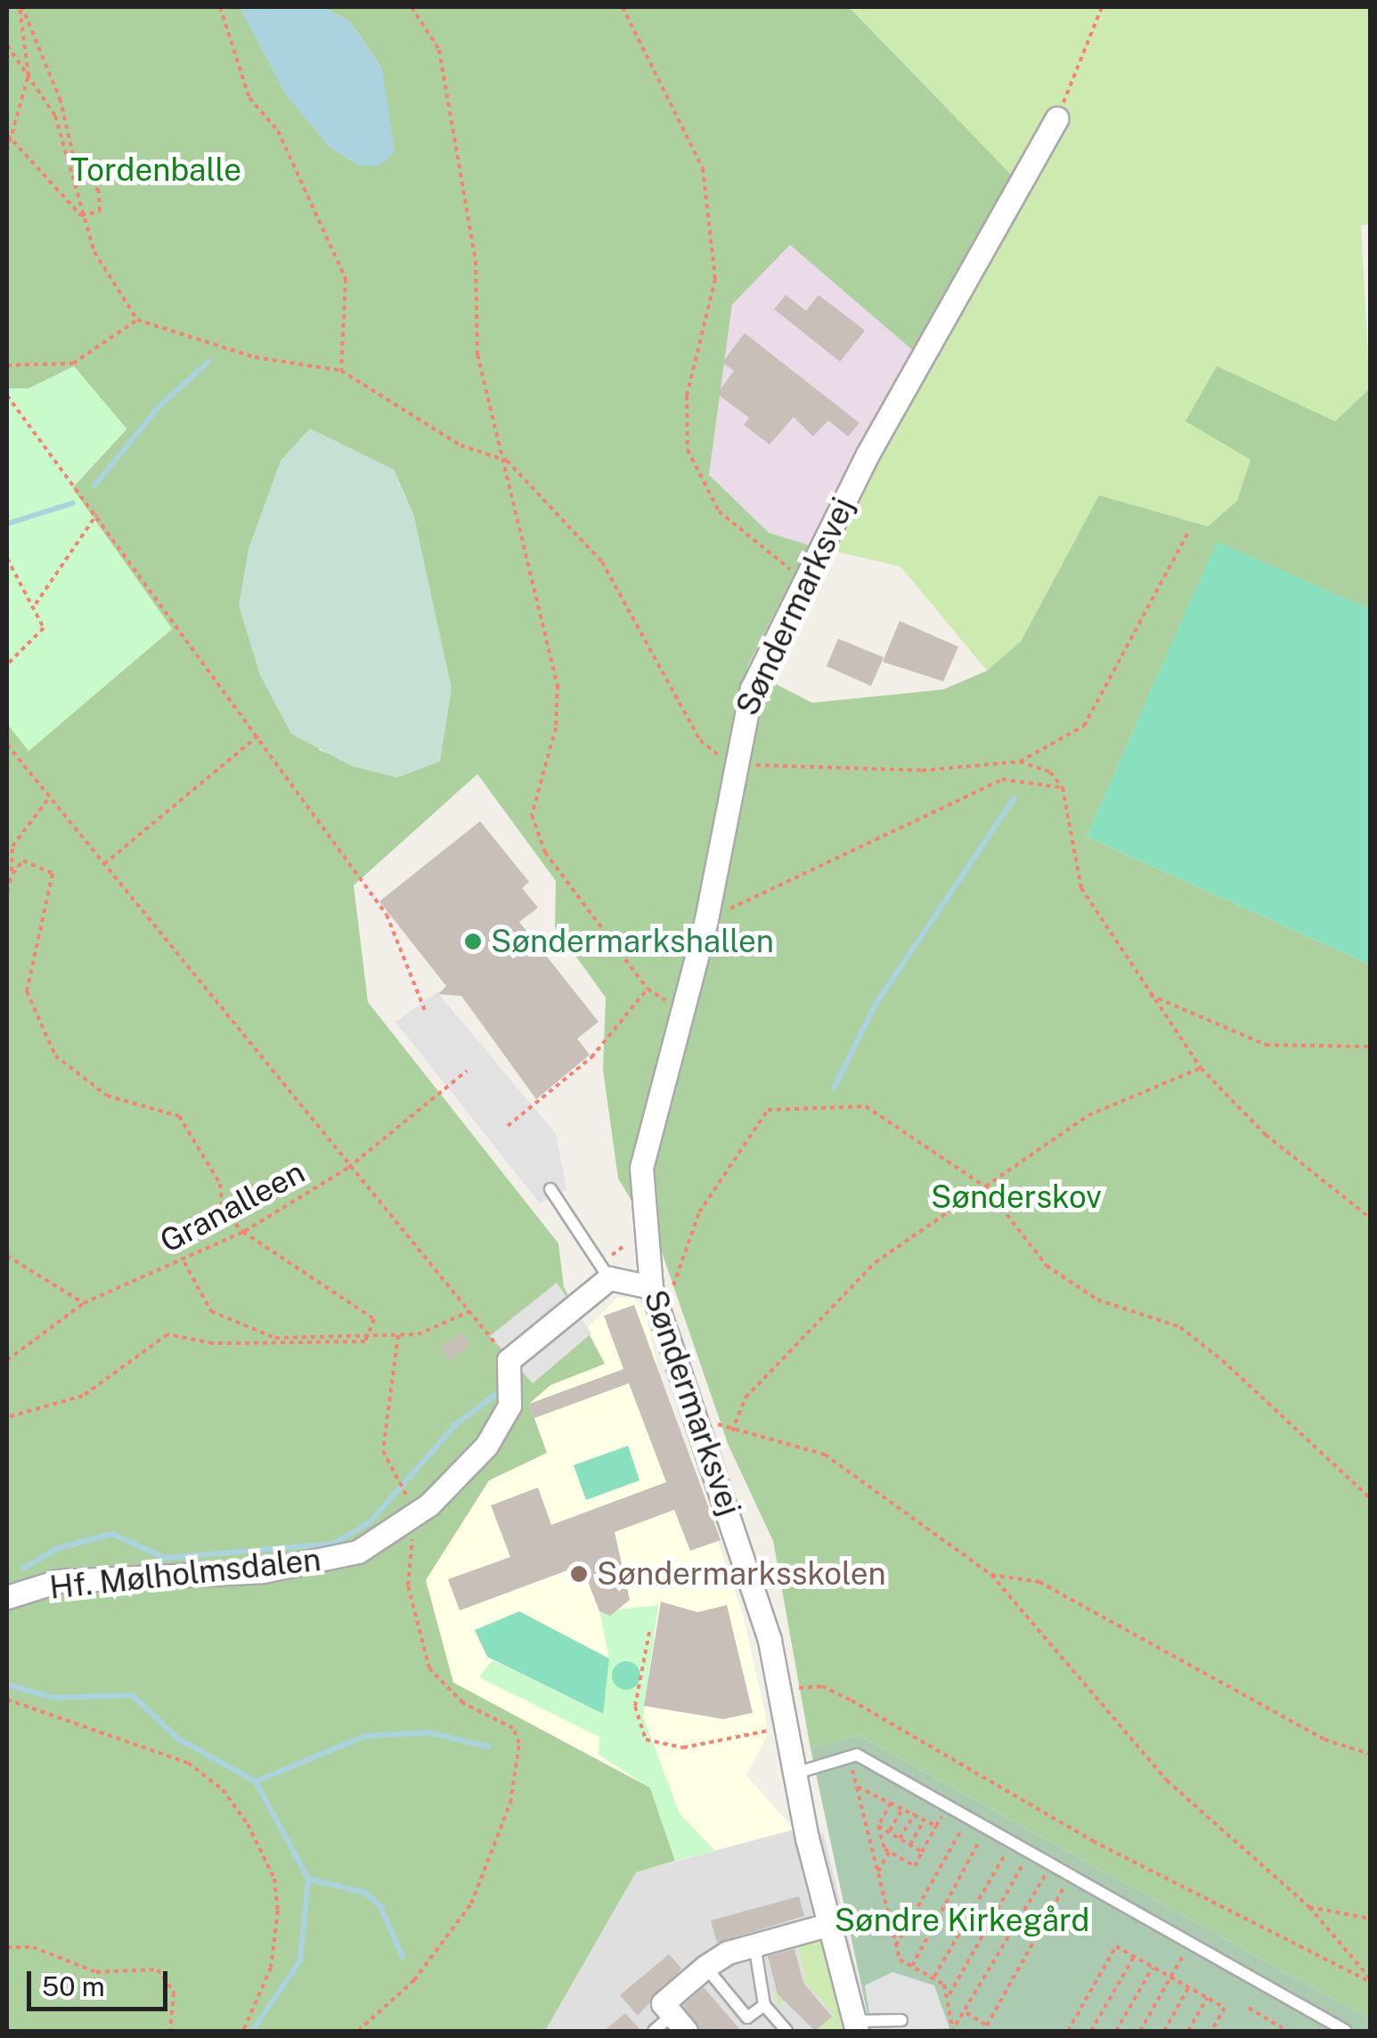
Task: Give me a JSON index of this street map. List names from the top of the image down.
{
  "streets": {
    "street": ["Søndermarksvej", "Hf. Mølholmsdalen"],
    "path": ["Granalleen"]
  },
  "parks": ["Tordenballe", "Sønderskov", "Søndre Kirkegård"],
  "places": ["Søndermarkshallen", "Søndermarksskolen"],
  "scale_bar": "50 m"
}
